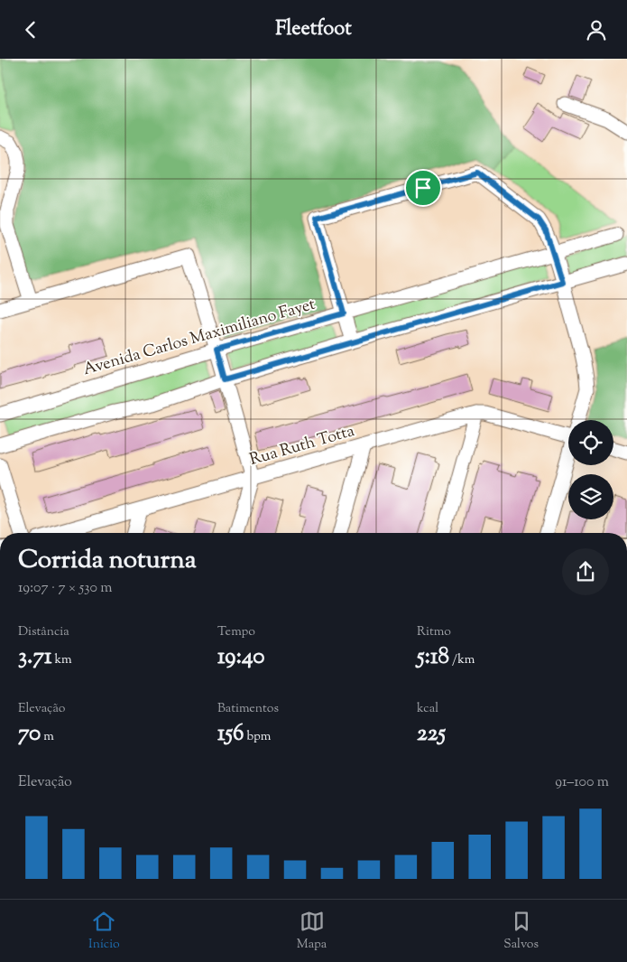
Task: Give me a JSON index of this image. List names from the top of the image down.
{
  "streets": {
    "street": ["Avenida Carlos Maximiliano Fayet", "Rua Ruth Totta"]
  },
  "page": {
    "header": "Fleetfoot",
    "heading": ["Corrida noturna", "19:07 · 7 × 530 m"],
    "stats": [
      ["Distância", "3.71 km"],
      ["Tempo", "19:40"],
      ["Ritmo", "5:18 /km"],
      ["Elevação", "70 m"],
      ["Batimentos", "156 bpm"],
      ["kcal", "225"]
    ],
    "chart": ["Elevação", "91–100 m"],
    "tabs": ["Início", "Mapa", "Salvos"]
  }
}
